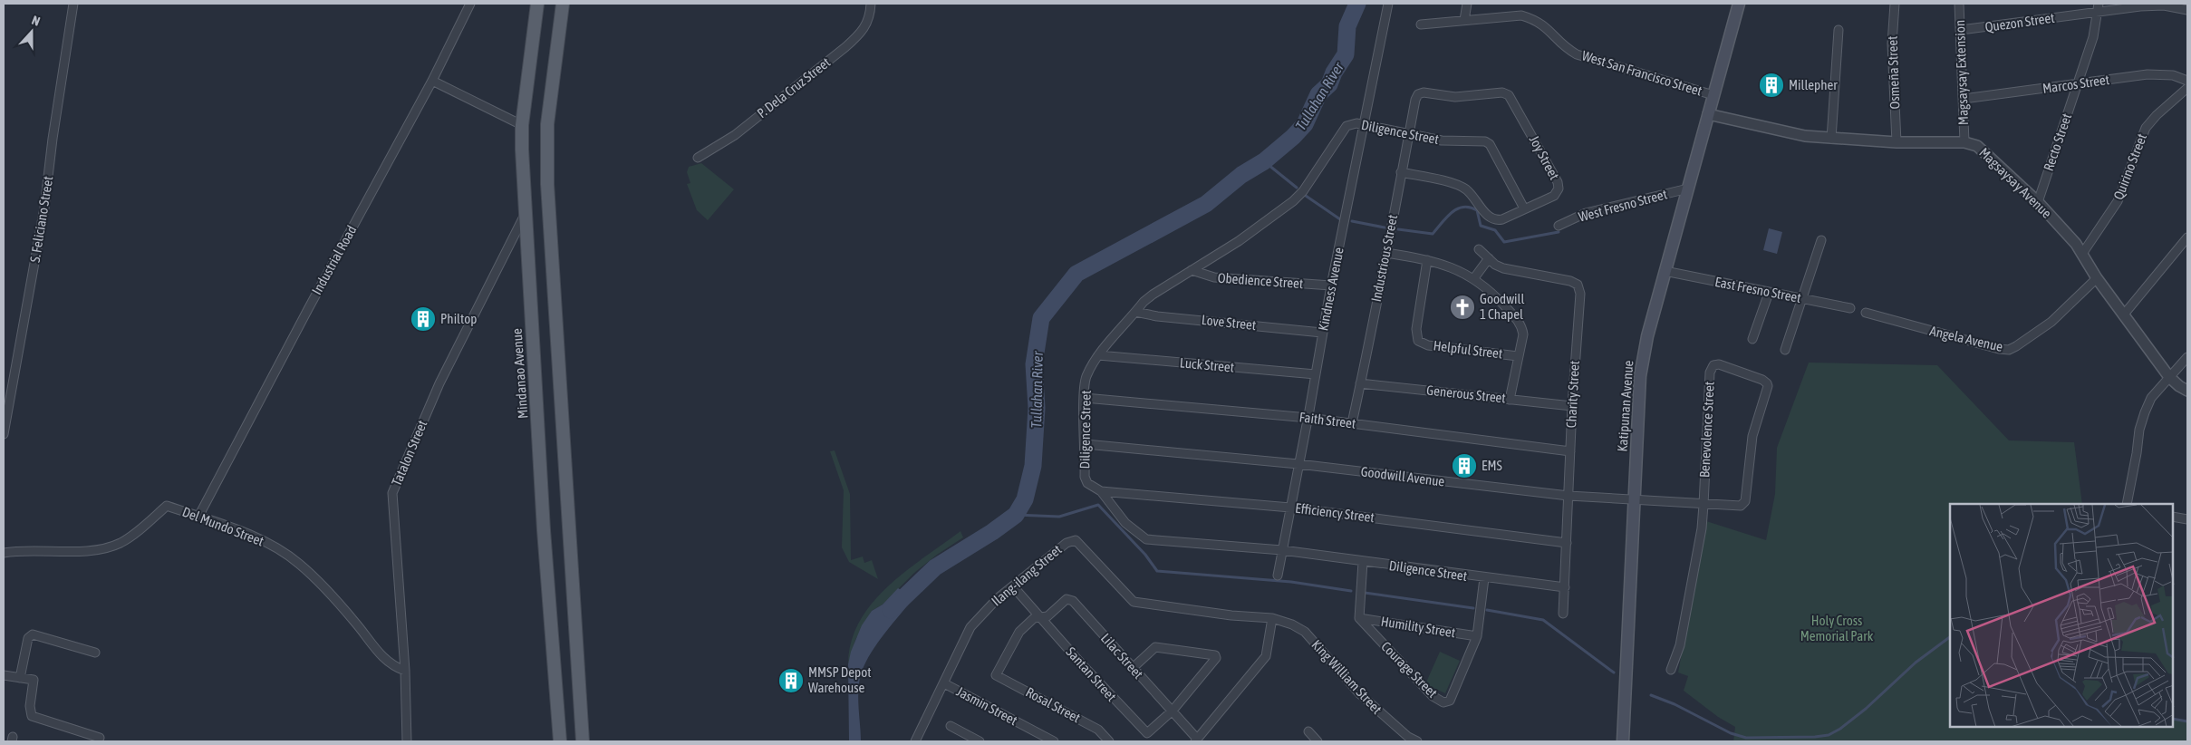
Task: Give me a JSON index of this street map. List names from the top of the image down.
{
  "streets": {
    "main road": ["Mindanao Avenue", "Katipunan Avenue"],
    "street": [
      "Quezon Street",
      "Osmeña Street",
      "Magsaysay Extension",
      "West San Francisco Street",
      "Marcos Street",
      "P. Dela Cruz Street",
      "Diligence Street",
      "Recto Street",
      "Joy Street",
      "Quirino Street",
      "Magsaysay Avenue",
      "West Fresno Street",
      "S. Feliciano Street",
      "Industrious Street",
      "Industrial Road",
      "Obedience Street",
      "Kindness Avenue",
      "East Fresno Street",
      "Love Street",
      "Angela Avenue",
      "Helpful Street",
      "Luck Street",
      "Generous Street",
      "Charity Street",
      "Faith Street",
      "Benevolence Street",
      "Tatalon Street",
      "Goodwill Avenue",
      "Efficiency Street",
      "Del Mundo Street",
      "Ilang-ilang Street",
      "Humility Street",
      "Lilac Street",
      "Courage Street",
      "Santan Street",
      "King William Street",
      "Rosal Street",
      "Jasmin Street"
    ]
  },
  "crossings": [
    ["Quezon Street", "Magsaysay Extension"],
    ["Quezon Street", "Recto Street"],
    ["Osmeña Street", "Magsaysay Avenue"],
    ["Magsaysay Extension", "Marcos Street"],
    ["Magsaysay Extension", "Magsaysay Avenue"],
    ["West San Francisco Street", "Katipunan Avenue"],
    ["Marcos Street", "Recto Street"],
    ["Diligence Street", "Joy Street"],
    ["Diligence Street", "Industrious Street"],
    ["Diligence Street", "Obedience Street"],
    ["Diligence Street", "Kindness Avenue"],
    ["Diligence Street", "Love Street"],
    ["Diligence Street", "Luck Street"],
    ["Diligence Street", "Charity Street"],
    ["Diligence Street", "Faith Street"],
    ["Diligence Street", "Goodwill Avenue"],
    ["Diligence Street", "Efficiency Street"],
    ["Diligence Street", "Courage Street"],
    ["Recto Street", "Magsaysay Avenue"],
    ["Joy Street", "Industrious Street"],
    ["Quirino Street", "Magsaysay Avenue"],
    ["Magsaysay Avenue", "Angela Avenue"],
    ["Magsaysay Avenue", "Katipunan Avenue"],
    ["West Fresno Street", "Katipunan Avenue"],
    ["Industrious Street", "Generous Street"],
    ["Industrious Street", "Faith Street"],
    ["Industrial Road", "Del Mundo Street"],
    ["Obedience Street", "Kindness Avenue"],
    ["Kindness Avenue", "Love Street"],
    ["Kindness Avenue", "Luck Street"],
    ["Kindness Avenue", "Faith Street"],
    ["Kindness Avenue", "Goodwill Avenue"],
    ["Kindness Avenue", "Efficiency Street"],
    ["East Fresno Street", "Katipunan Avenue"],
    ["Mindanao Avenue", "Tatalon Street"],
    ["Generous Street", "Charity Street"],
    ["Charity Street", "Faith Street"],
    ["Charity Street", "Goodwill Avenue"],
    ["Charity Street", "Efficiency Street"],
    ["Katipunan Avenue", "Goodwill Avenue"],
    ["Benevolence Street", "Goodwill Avenue"],
    ["Tatalon Street", "Del Mundo Street"],
    ["Ilang-ilang Street", "Santan Street"],
    ["Ilang-ilang Street", "King William Street"],
    ["Ilang-ilang Street", "Jasmin Street"],
    ["Humility Street", "Courage Street"],
    ["Lilac Street", "Santan Street"],
    ["Lilac Street", "Rosal Street"],
    ["Santan Street", "Rosal Street"]
  ],
  "water": ["Tullahan River"],
  "parks": ["Holy Cross Memorial Park"],
  "places": {
    "building": [
      "Millepher",
      "Philtop",
      "EMS",
      "MMSP Depot Warehouse"
    ],
    "church": ["Goodwill 1 Chapel"]
  },
  "north": "top"
}
